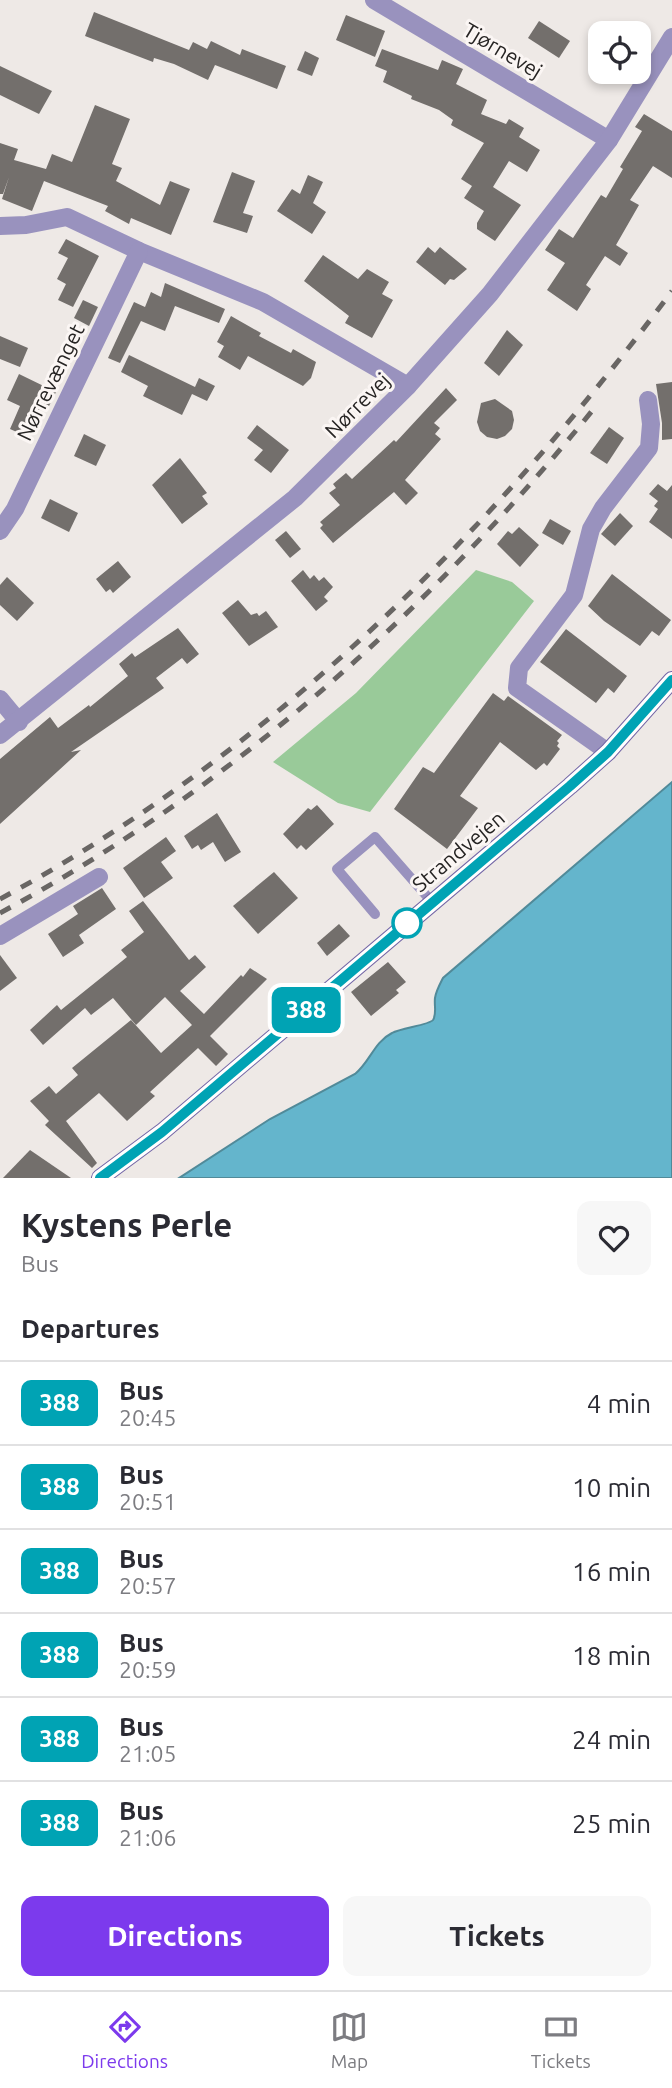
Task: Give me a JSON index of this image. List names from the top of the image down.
{
  "streets": {
    "main road": ["Strandvejen"],
    "street": ["Tjørnevej", "Nørrevænget", "Nørrevej"]
  },
  "crossings": [
    ["Tjørnevej", "Nørrevej"]
  ],
  "lines": ["bus line 388"],
  "page": {
    "on_map": "388",
    "heading": [
      ["Kystens Perle", "Bus"],
      "Departures"
    ],
    "list": [
      {
        "mark": "388",
        "name": "Bus",
        "note": "20:45",
        "value": "4 min"
      },
      {
        "mark": "388",
        "name": "Bus",
        "note": "20:51",
        "value": "10 min"
      },
      {
        "mark": "388",
        "name": "Bus",
        "note": "20:57",
        "value": "16 min"
      },
      {
        "mark": "388",
        "name": "Bus",
        "note": "20:59",
        "value": "18 min"
      },
      {
        "mark": "388",
        "name": "Bus",
        "note": "21:05",
        "value": "24 min"
      },
      {
        "mark": "388",
        "name": "Bus",
        "note": "21:06",
        "value": "25 min"
      }
    ],
    "buttons": ["Directions", "Tickets"],
    "tabs": ["Directions", "Map", "Tickets"]
  }
}
